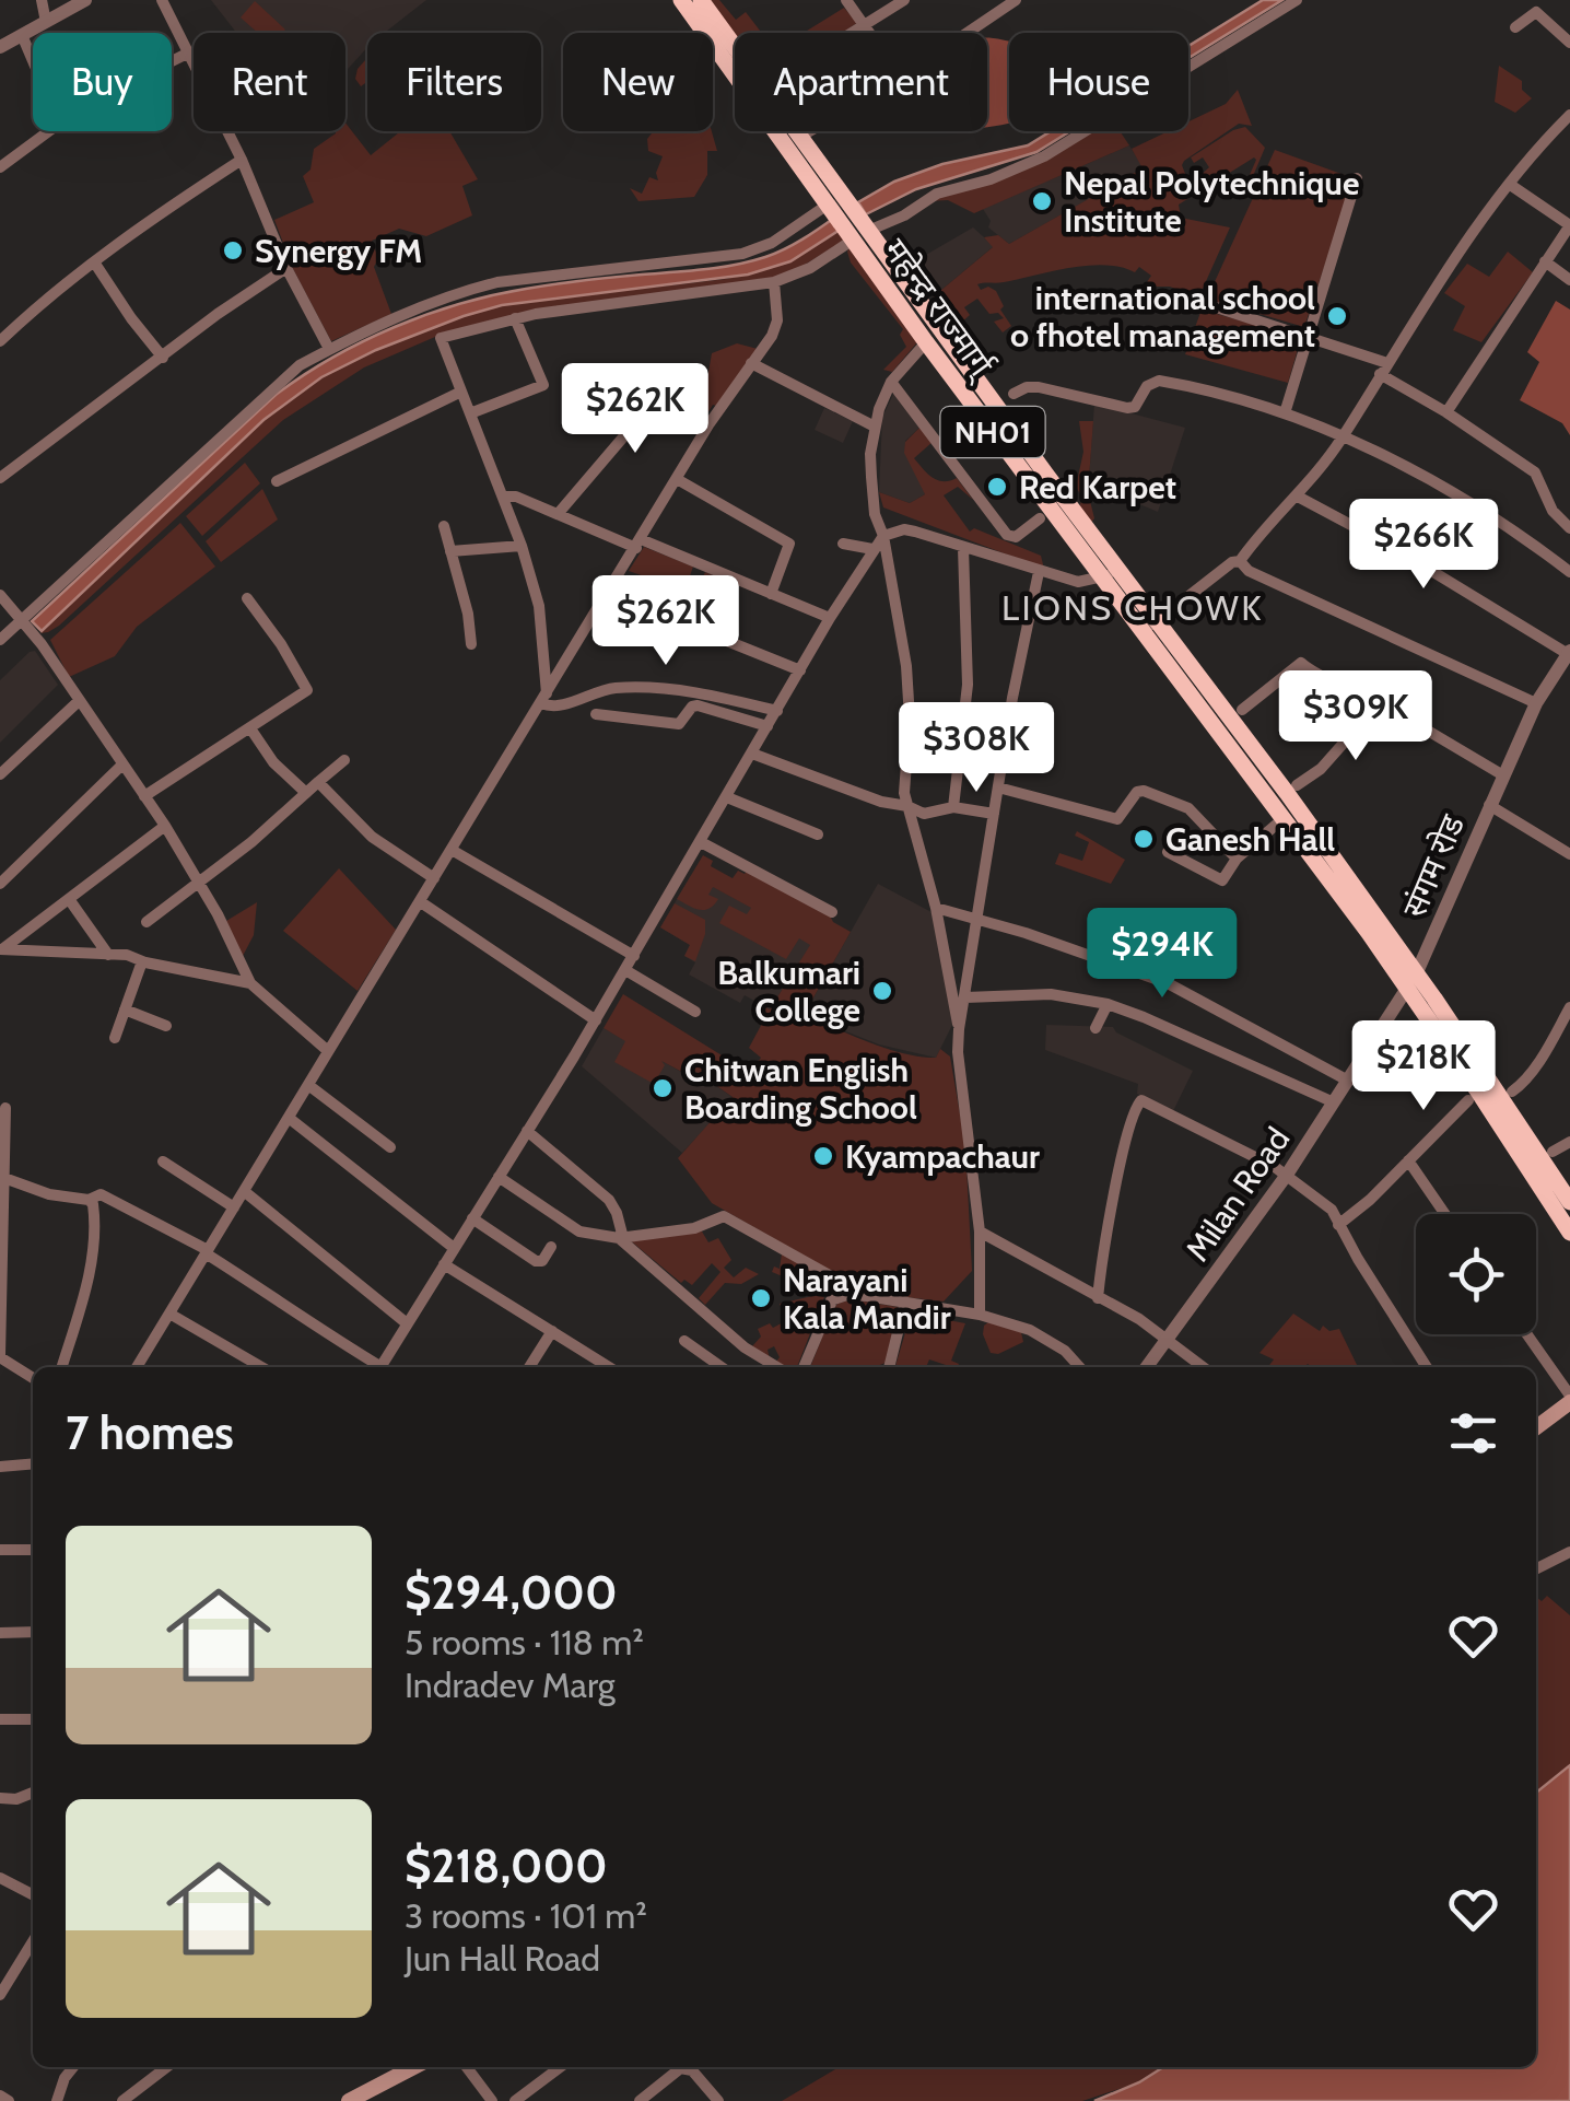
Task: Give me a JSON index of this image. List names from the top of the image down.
{
  "streets": {
    "highway": ["महेन्द्र राज्मार्ग्", "NH01"],
    "street": ["संगम रोड", "Milan Road"]
  },
  "crossings": [
    ["महेन्द्र राज्मार्ग्", "संगम रोड"],
    ["महेन्द्र राज्मार्ग्", "Milan Road"],
    ["संगम रोड", "Milan Road"]
  ],
  "districts": ["LIONS CHOWK"],
  "places": [
    "Nepal Polytechnique Institute",
    "Synergy FM",
    "international school o fhotel management",
    "Red Karpet",
    "Ganesh Hall",
    "Balkumari College",
    "Chitwan English Boarding School",
    "Kyampachaur",
    "Narayani Kala Mandir"
  ],
  "page": {
    "chip": [
      "Buy",
      "Rent",
      "Filters",
      "New",
      "Apartment",
      "House"
    ],
    "price": [
      "$262K",
      "$266K",
      "$262K",
      "$309K",
      "$308K",
      "$294K",
      "$218K"
    ],
    "heading": "7 homes",
    "list": [
      {
        "name": "$294,000",
        "note": "5 rooms · 118 m² · Indradev Marg"
      },
      {
        "name": "$218,000",
        "note": "3 rooms · 101 m² · Jun Hall Road"
      }
    ]
  }
}
